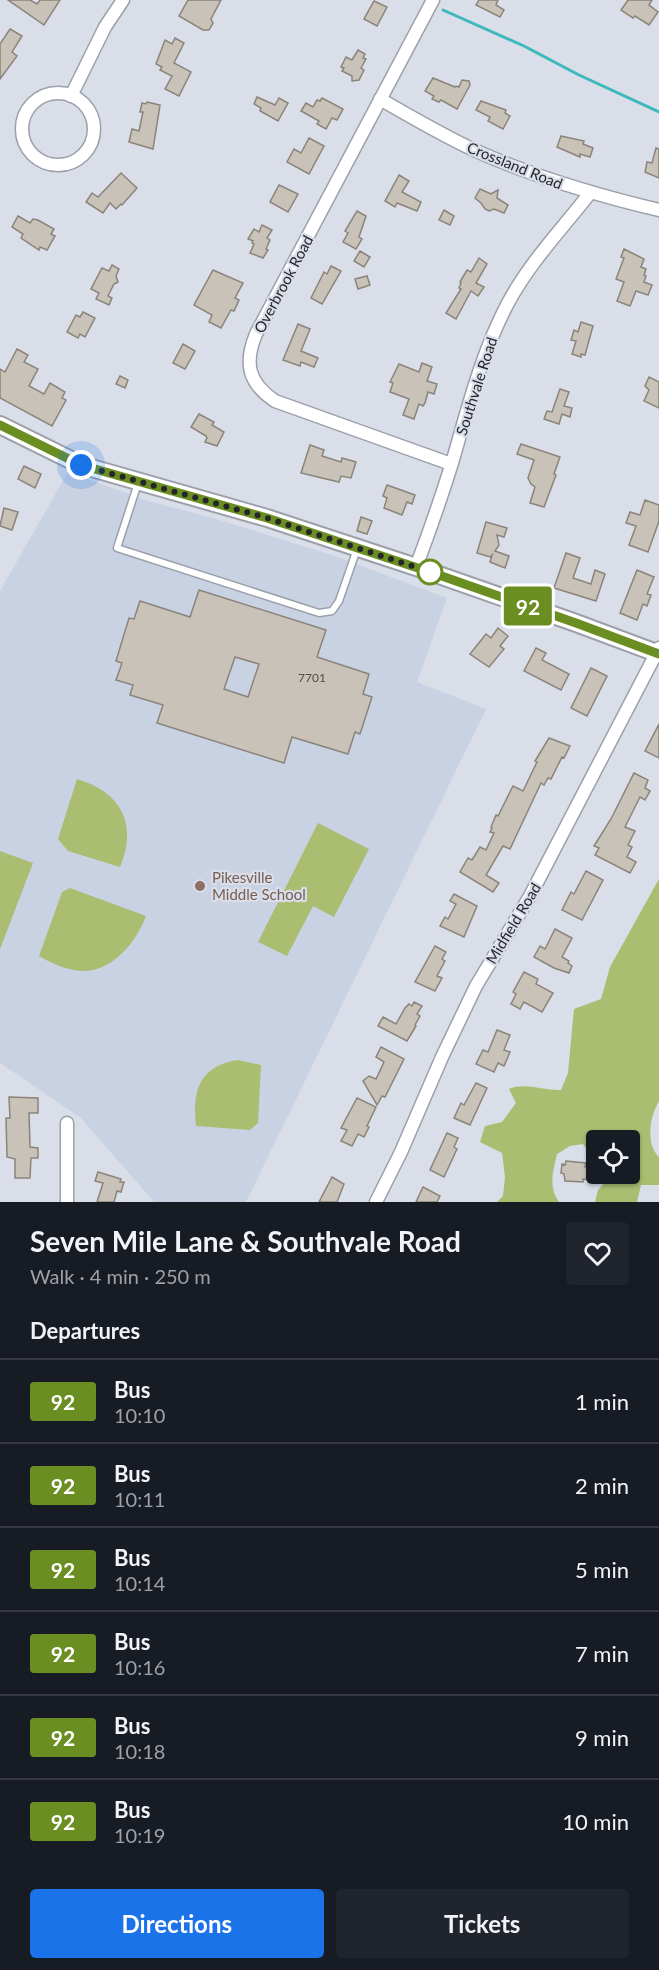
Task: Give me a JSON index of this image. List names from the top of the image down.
{
  "streets": {
    "street": [
      "Crossland Road",
      "Overbrook Road",
      "Southvale Road",
      "Midfield Road"
    ]
  },
  "crossings": [
    ["Crossland Road", "Overbrook Road"],
    ["Crossland Road", "Southvale Road"],
    ["Overbrook Road", "Southvale Road"]
  ],
  "places": ["Pikesville Middle School"],
  "lines": ["bus line 92"],
  "house_numbers": ["7701"],
  "page": {
    "on_map": "92",
    "heading": [
      ["Seven Mile Lane & Southvale Road", "Walk · 4 min · 250 m"],
      "Departures"
    ],
    "list": [
      {
        "mark": "92",
        "name": "Bus",
        "note": "10:10",
        "value": "1 min"
      },
      {
        "mark": "92",
        "name": "Bus",
        "note": "10:11",
        "value": "2 min"
      },
      {
        "mark": "92",
        "name": "Bus",
        "note": "10:14",
        "value": "5 min"
      },
      {
        "mark": "92",
        "name": "Bus",
        "note": "10:16",
        "value": "7 min"
      },
      {
        "mark": "92",
        "name": "Bus",
        "note": "10:18",
        "value": "9 min"
      },
      {
        "mark": "92",
        "name": "Bus",
        "note": "10:19",
        "value": "10 min"
      }
    ],
    "buttons": ["Directions", "Tickets"]
  }
}
